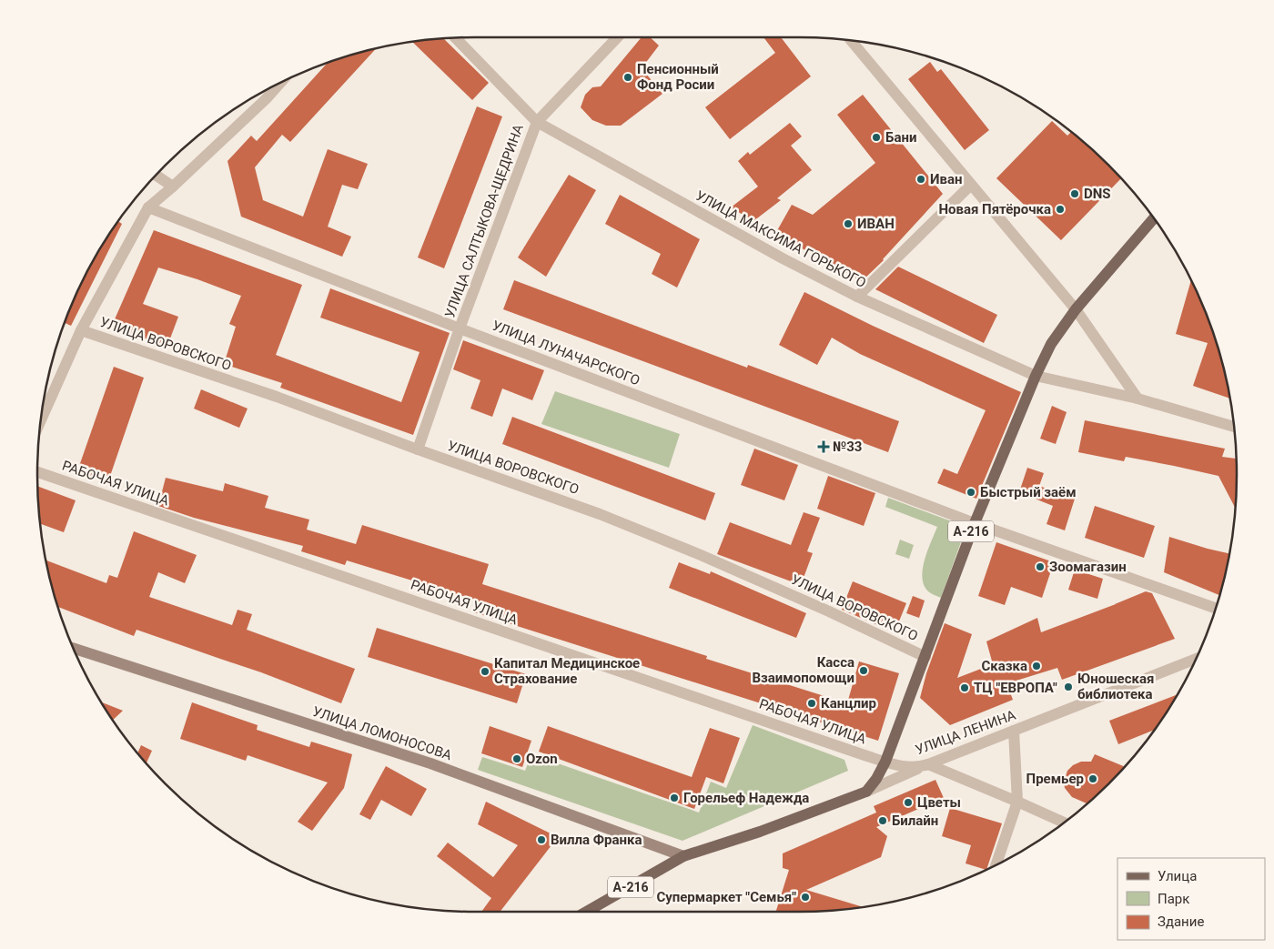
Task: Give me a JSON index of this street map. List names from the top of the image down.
{
  "streets": {
    "main road": ["А-216"],
    "street": [
      "УЛИЦА САЛТЫКОВА-ЩЕДРИНА",
      "УЛИЦА МАКСИМА ГОРЬКОГО",
      "УЛИЦА ВОРОВСКОГО",
      "УЛИЦА ЛУНАЧАРСКОГО",
      "РАБОЧАЯ УЛИЦА",
      "УЛИЦА ЛЕНИНА",
      "УЛИЦА ЛОМОНОСОВА"
    ]
  },
  "crossings": [
    ["УЛИЦА САЛТЫКОВА-ЩЕДРИНА", "УЛИЦА МАКСИМА ГОРЬКОГО"],
    ["УЛИЦА САЛТЫКОВА-ЩЕДРИНА", "УЛИЦА ВОРОВСКОГО"],
    ["УЛИЦА САЛТЫКОВА-ЩЕДРИНА", "УЛИЦА ЛУНАЧАРСКОГО"],
    ["УЛИЦА МАКСИМА ГОРЬКОГО", "А-216"],
    ["УЛИЦА ВОРОВСКОГО", "А-216"],
    ["УЛИЦА ЛУНАЧАРСКОГО", "А-216"],
    ["РАБОЧАЯ УЛИЦА", "А-216"],
    ["РАБОЧАЯ УЛИЦА", "УЛИЦА ЛЕНИНА"],
    ["А-216", "УЛИЦА ЛЕНИНА"],
    ["А-216", "УЛИЦА ЛОМОНОСОВА"]
  ],
  "places": {
    "other": [
      "Пенсионный Фонд Росии",
      "Бани",
      "Иван",
      "DNS",
      "Новая Пятёрочка",
      "ИВАН",
      "Быстрый заём",
      "Зоомагазин",
      "Сказка",
      "Касса Взаимопомощи",
      "Капитал Медицинское Страхование",
      "Юношеская библиотека",
      "ТЦ \"ЕВРОПА\"",
      "Канцлир",
      "Ozon",
      "Премьер",
      "Горельеф Надежда",
      "Цветы",
      "Билайн",
      "Вилла Франка",
      "Супермаркет \"Семья\""
    ],
    "health": ["№33"]
  },
  "legend": ["Улица", "Парк", "Здание"]
}
